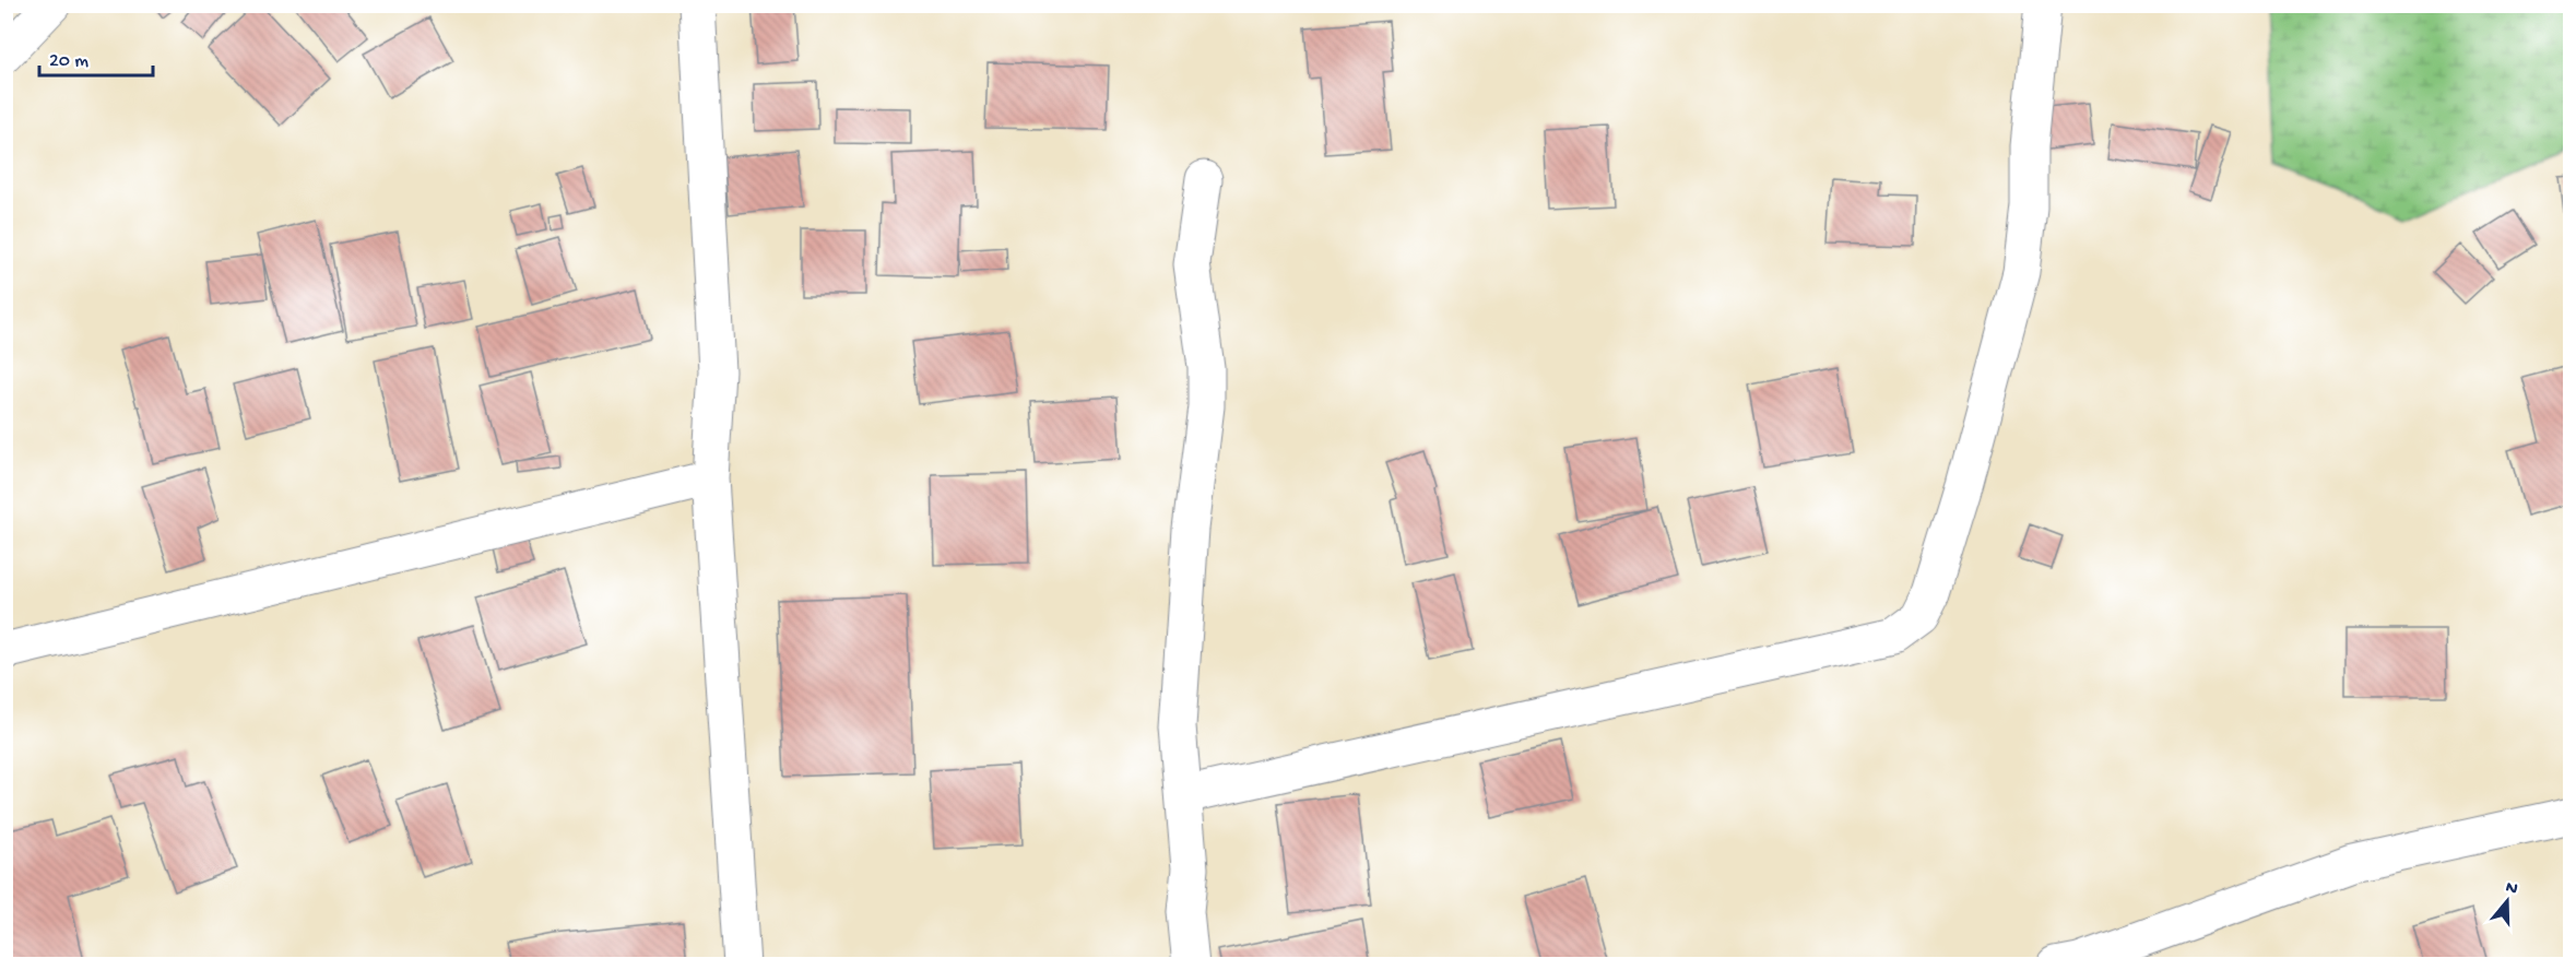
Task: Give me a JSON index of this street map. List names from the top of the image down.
{
  "scale_bar": "20 m",
  "north": "top"
}
